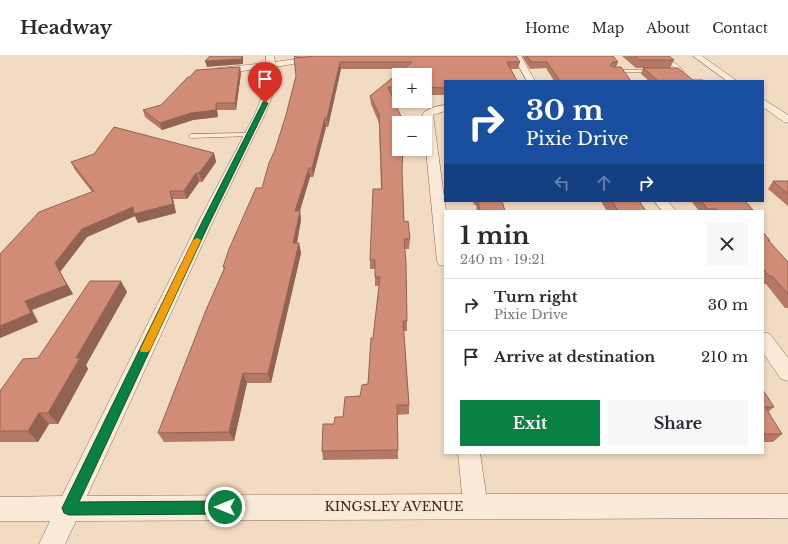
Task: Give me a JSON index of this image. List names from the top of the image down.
{
  "streets": {
    "street": ["KINGSLEY AVENUE"]
  },
  "page": {
    "header": "Headway",
    "nav": [
      "Home",
      "Map",
      "About",
      "Contact"
    ],
    "map_buttons": ["+", "−"],
    "turn": ["30 m", "Pixie Drive"],
    "heading": ["1 min", "240 m · 19:21"],
    "list": [
      {
        "name": "Turn right",
        "note": "Pixie Drive",
        "value": "30 m"
      },
      {
        "name": "Arrive at destination",
        "value": "210 m"
      }
    ],
    "buttons": ["Exit", "Share"]
  }
}
